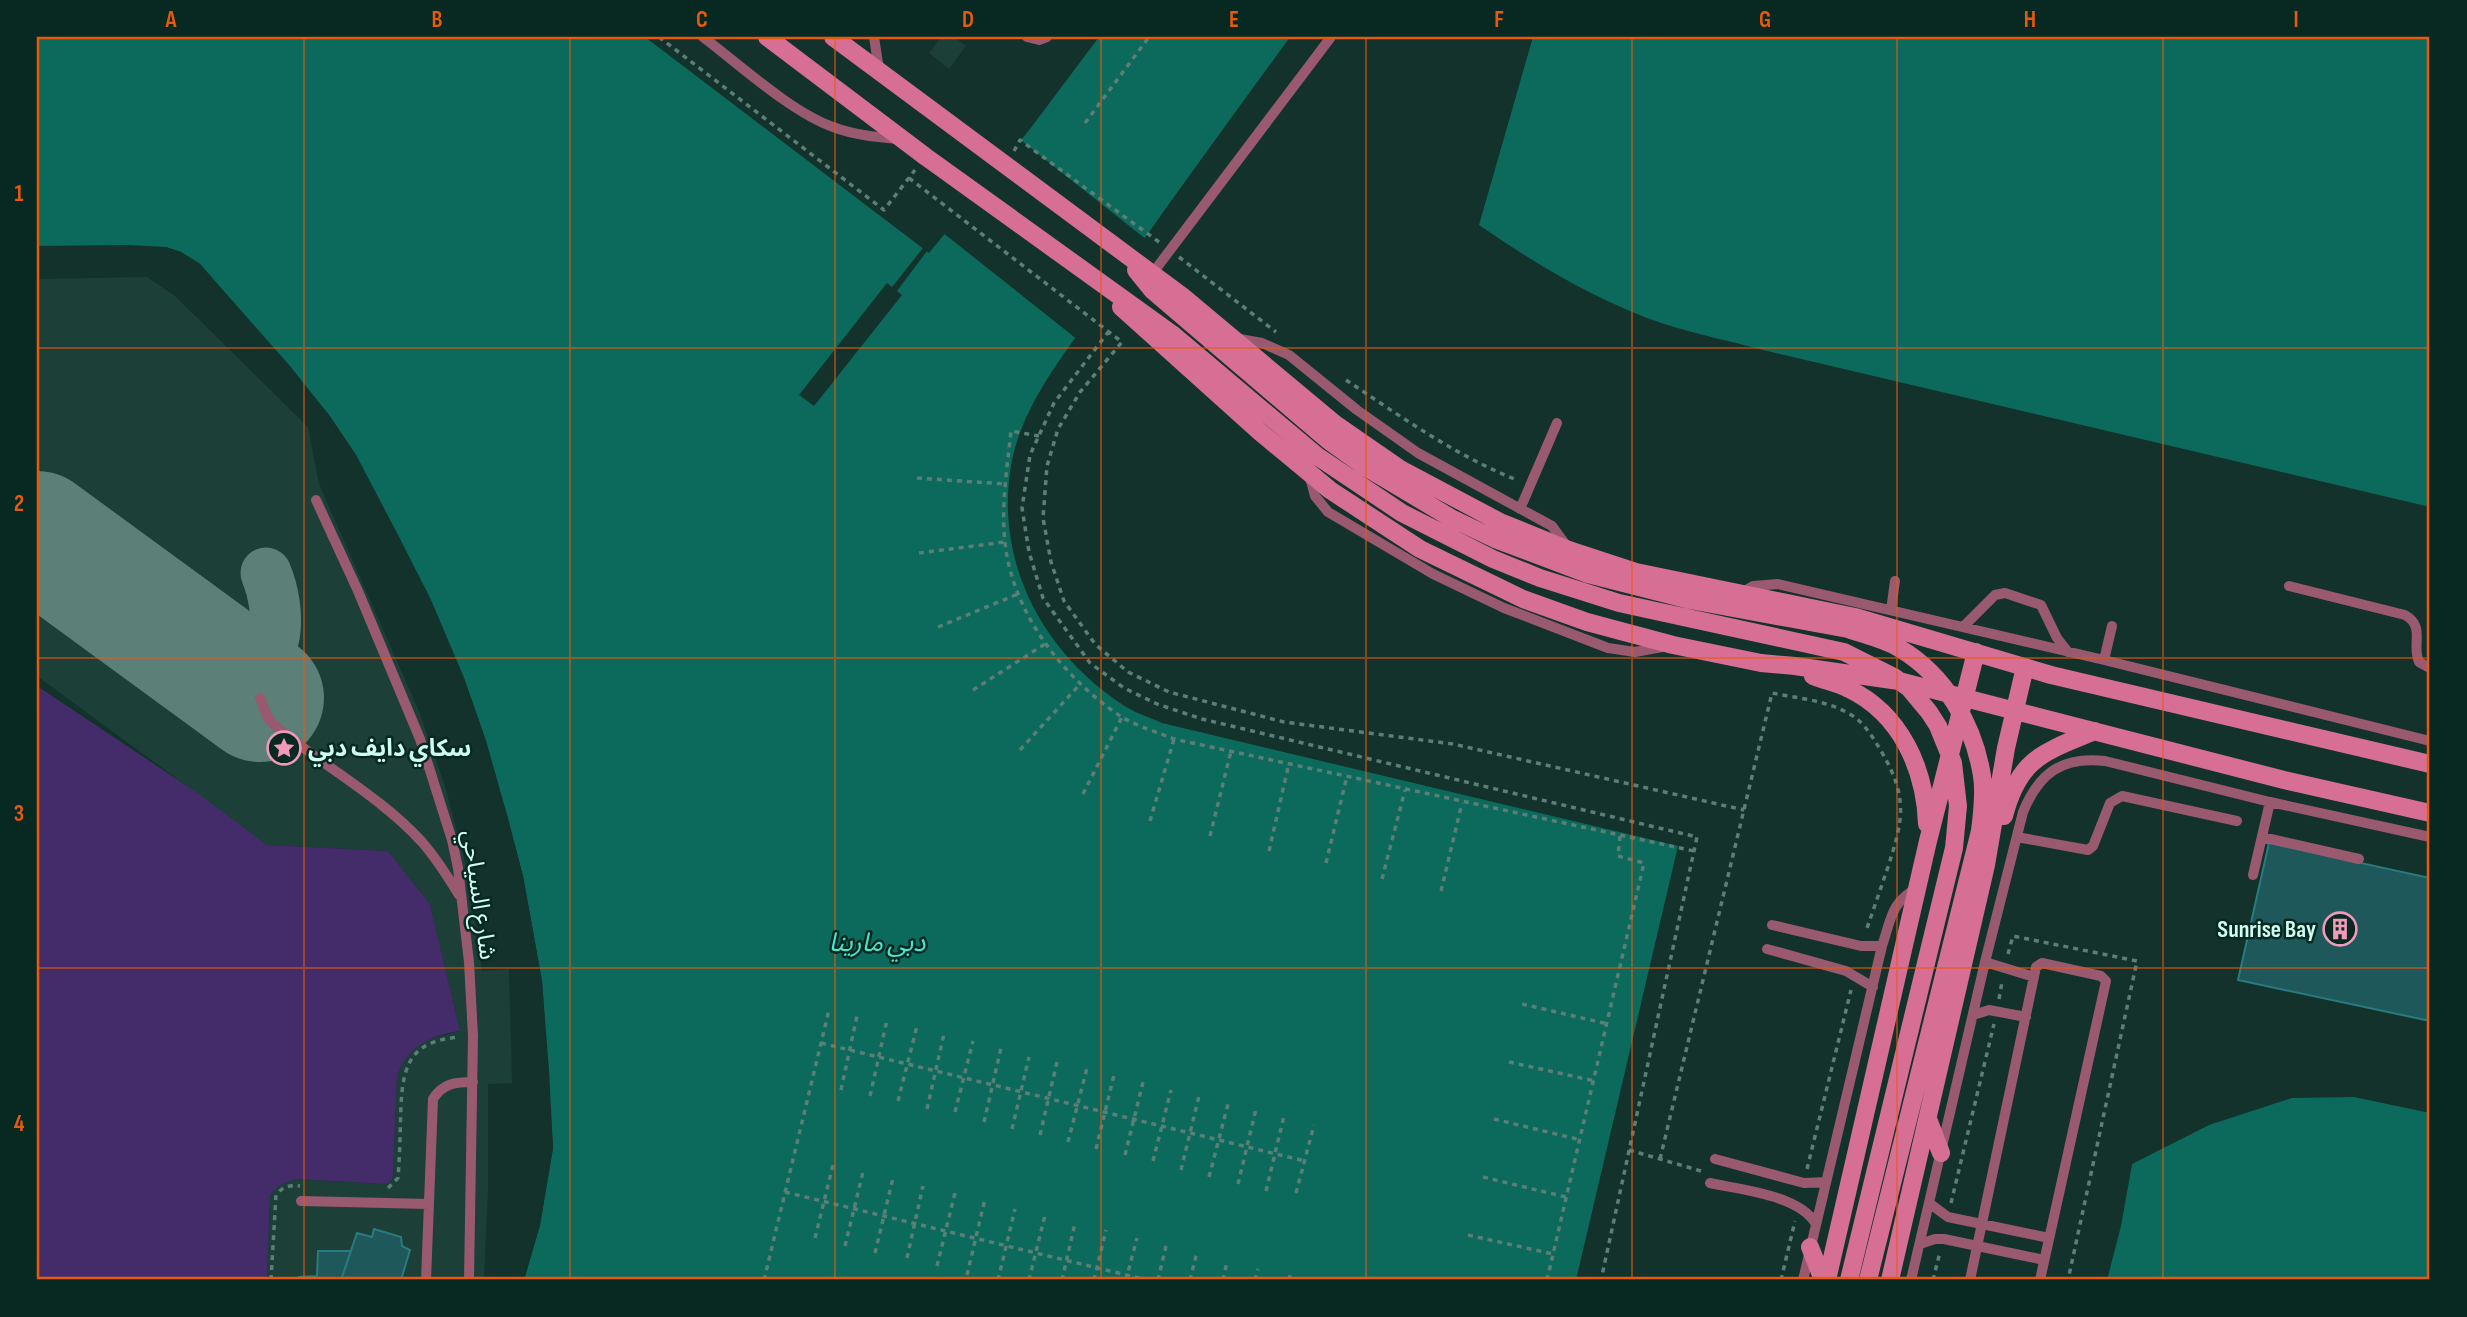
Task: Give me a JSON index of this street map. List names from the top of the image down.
{
  "streets": {
    "lane": ["شارع السياحي"]
  },
  "water": ["دبي مارينا"],
  "places": {
    "place": ["سكاي دايف دبي"],
    "building": ["Sunrise Bay"]
  },
  "grid": {
    "columns": [
      "A",
      "B",
      "C",
      "D",
      "E",
      "F",
      "G",
      "H",
      "I"
    ],
    "rows": [
      "1",
      "2",
      "3",
      "4"
    ]
  }
}
